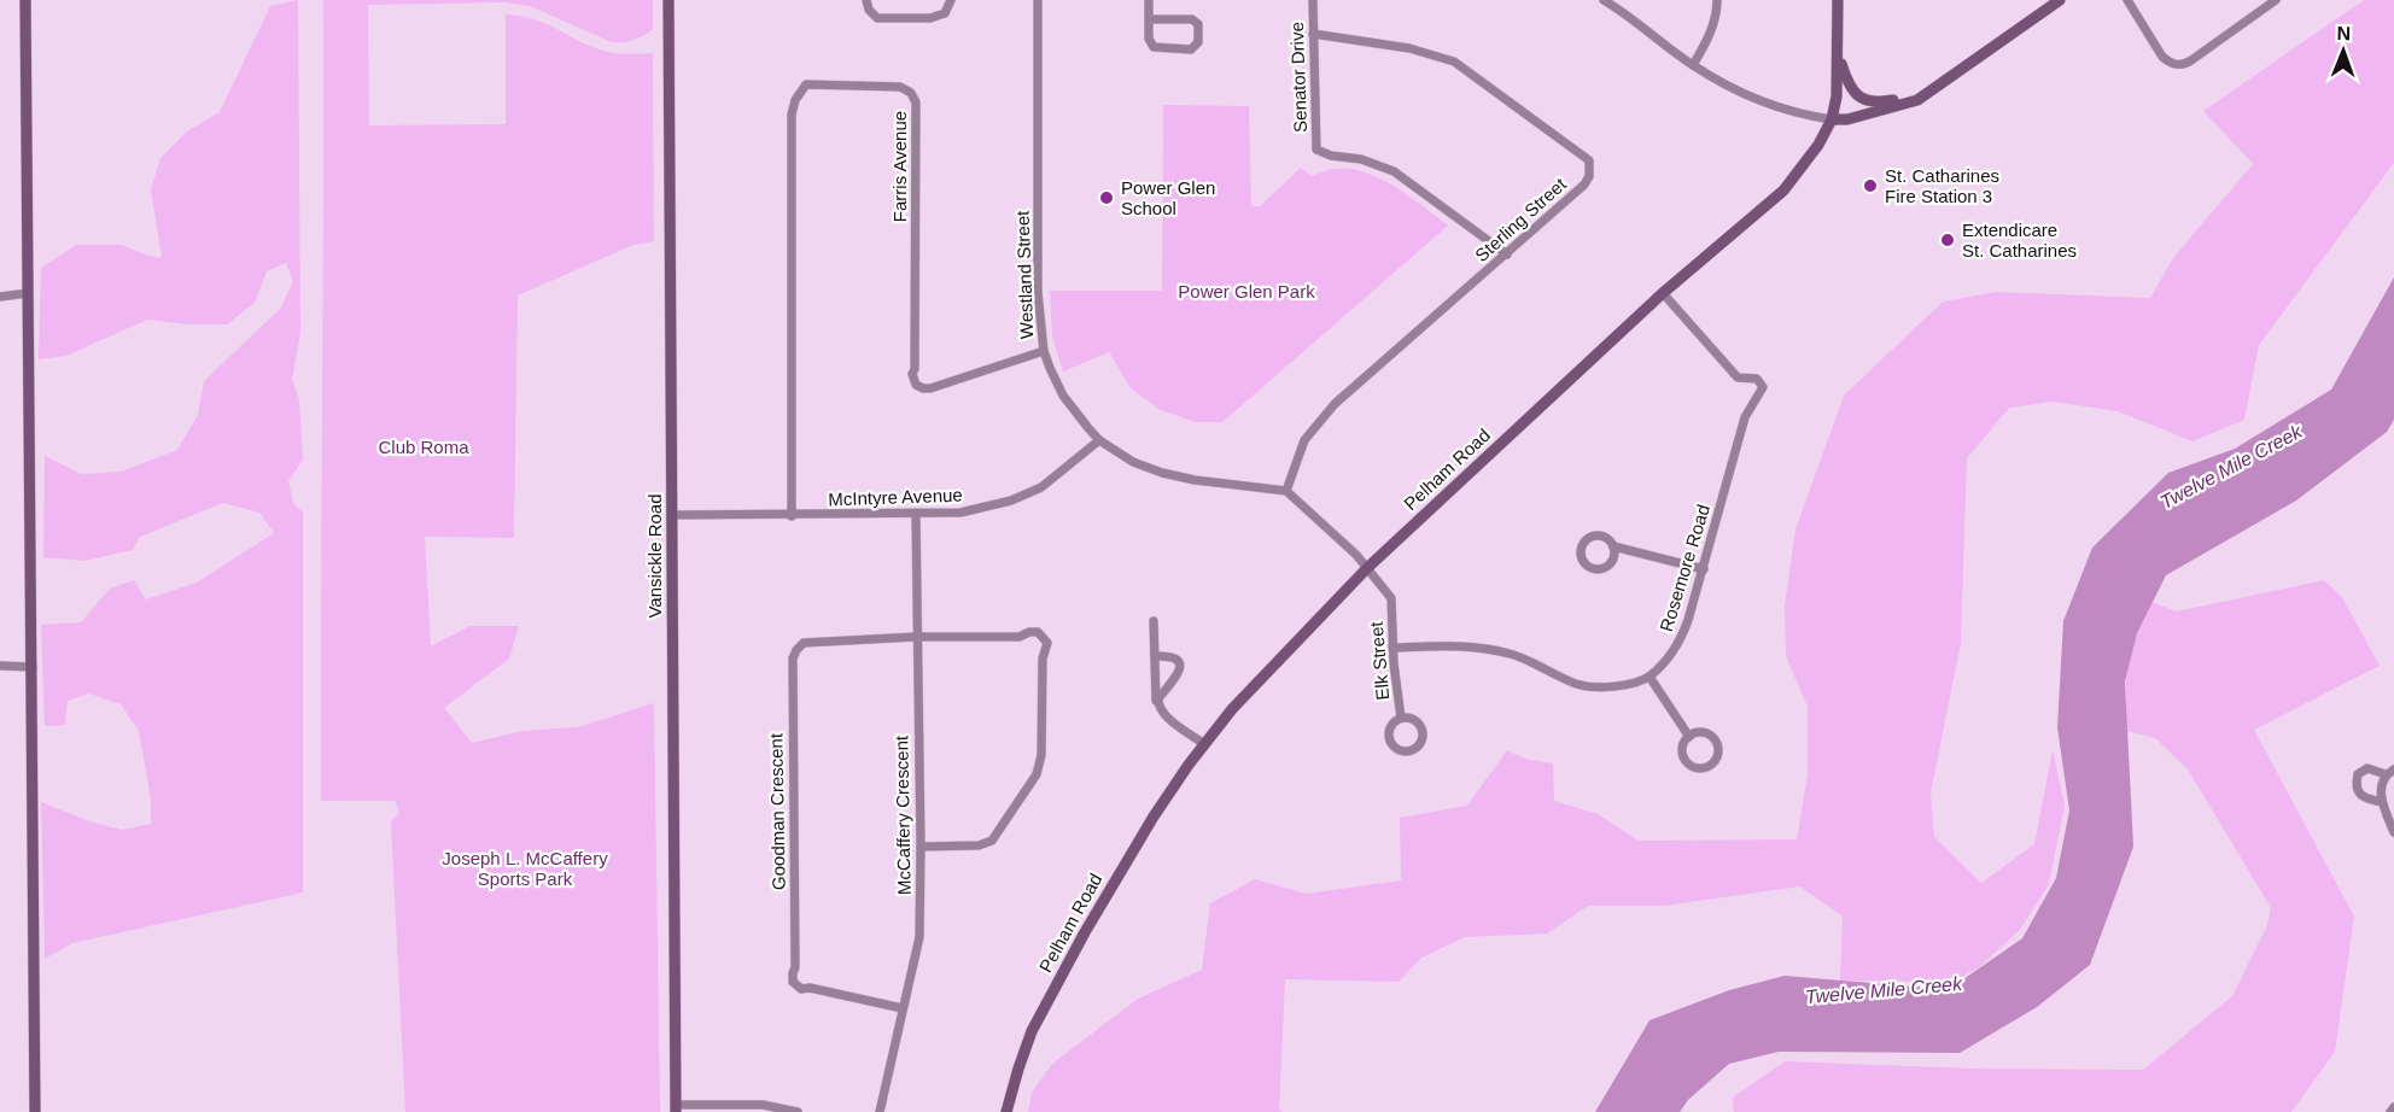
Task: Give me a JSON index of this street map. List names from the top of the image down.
{
  "streets": {
    "street": [
      "Senator Drive",
      "Farris Avenue",
      "Sterling Street",
      "Westland Street",
      "Pelham Road",
      "McIntyre Avenue",
      "Vansickle Road",
      "Rosemore Road",
      "Elk Street",
      "Goodman Crescent",
      "McCaffery Crescent"
    ]
  },
  "crossings": [
    ["Senator Drive", "Sterling Street"],
    ["Farris Avenue", "Westland Street"],
    ["Farris Avenue", "McIntyre Avenue"],
    ["Sterling Street", "Westland Street"],
    ["Westland Street", "McIntyre Avenue"],
    ["Pelham Road", "Rosemore Road"],
    ["Pelham Road", "Elk Street"],
    ["McIntyre Avenue", "Vansickle Road"],
    ["McIntyre Avenue", "McCaffery Crescent"],
    ["Goodman Crescent", "McCaffery Crescent"]
  ],
  "water": ["Twelve Mile Creek"],
  "parks": ["Power Glen Park", "Club Roma", "Joseph L. McCaffery Sports Park"],
  "places": ["St. Catharines Fire Station 3", "Power Glen School", "Extendicare St. Catharines"],
  "north": "top"
}
